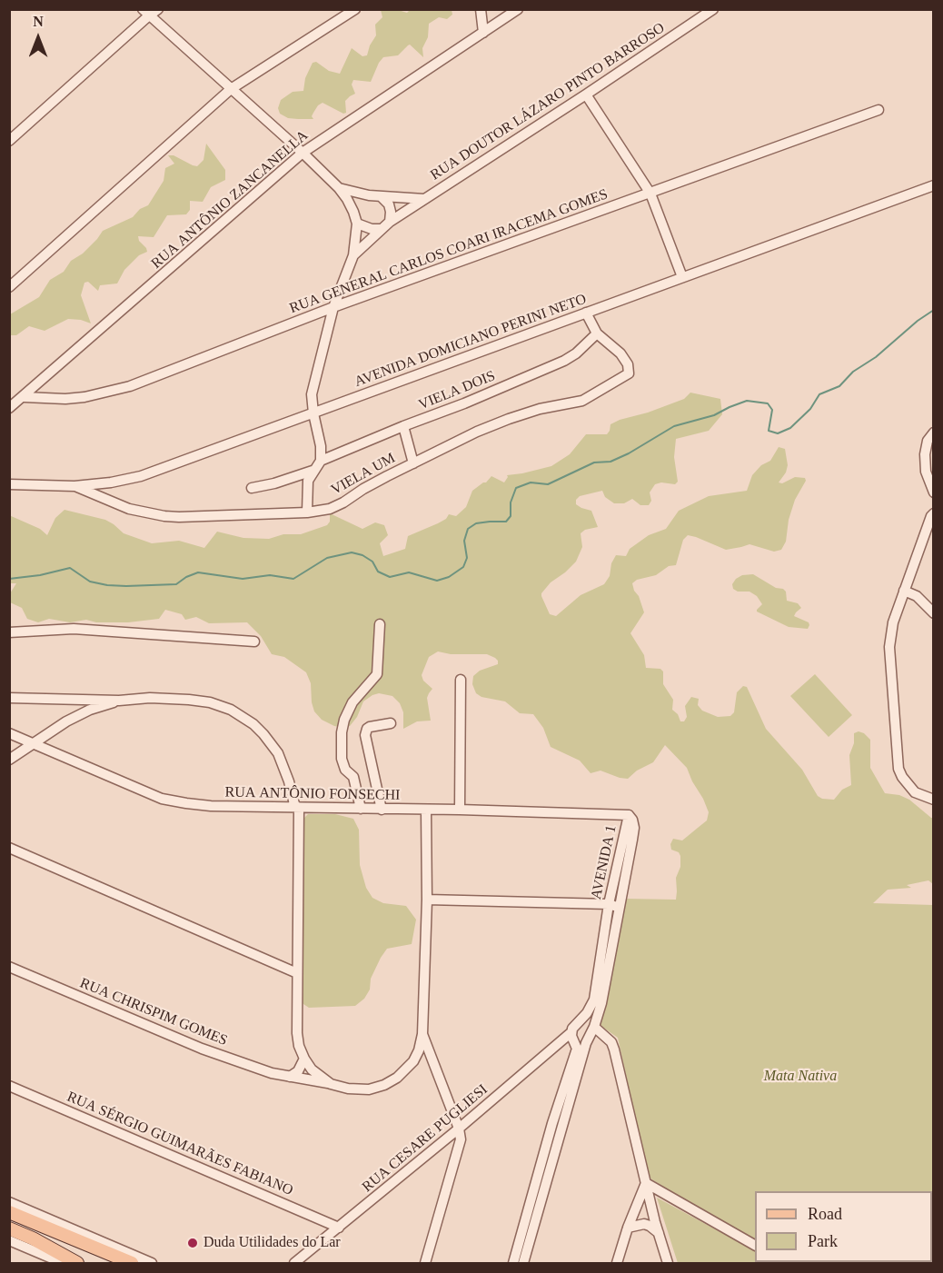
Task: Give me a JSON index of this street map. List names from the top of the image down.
{
  "streets": {
    "street": [
      "RUA DOUTOR LÁZARO PINTO BARROSO",
      "RUA ANTÔNIO ZANCANELLA",
      "RUA GENERAL CARLOS COARI IRACEMA GOMES",
      "AVENIDA DOMICIANO PERINI NETO",
      "VIELA DOIS",
      "VIELA UM",
      "RUA ANTÔNIO FONSECHI",
      "AVENIDA 1",
      "RUA CHRISPIM GOMES",
      "RUA CESARE PUGLIESI",
      "RUA SÉRGIO GUIMARÃES FABIANO"
    ]
  },
  "crossings": [
    ["RUA DOUTOR LÁZARO PINTO BARROSO", "RUA ANTÔNIO ZANCANELLA"],
    ["RUA DOUTOR LÁZARO PINTO BARROSO", "RUA GENERAL CARLOS COARI IRACEMA GOMES"],
    ["RUA DOUTOR LÁZARO PINTO BARROSO", "AVENIDA DOMICIANO PERINI NETO"],
    ["RUA DOUTOR LÁZARO PINTO BARROSO", "VIELA DOIS"],
    ["RUA ANTÔNIO ZANCANELLA", "RUA GENERAL CARLOS COARI IRACEMA GOMES"],
    ["AVENIDA DOMICIANO PERINI NETO", "VIELA UM"],
    ["VIELA DOIS", "VIELA UM"],
    ["RUA ANTÔNIO FONSECHI", "AVENIDA 1"],
    ["AVENIDA 1", "RUA CESARE PUGLIESI"],
    ["RUA CESARE PUGLIESI", "RUA SÉRGIO GUIMARÃES FABIANO"]
  ],
  "parks": ["Mata Nativa"],
  "places": ["Duda Utilidades do Lar"],
  "legend": ["Road", "Park"],
  "north": "top"
}
